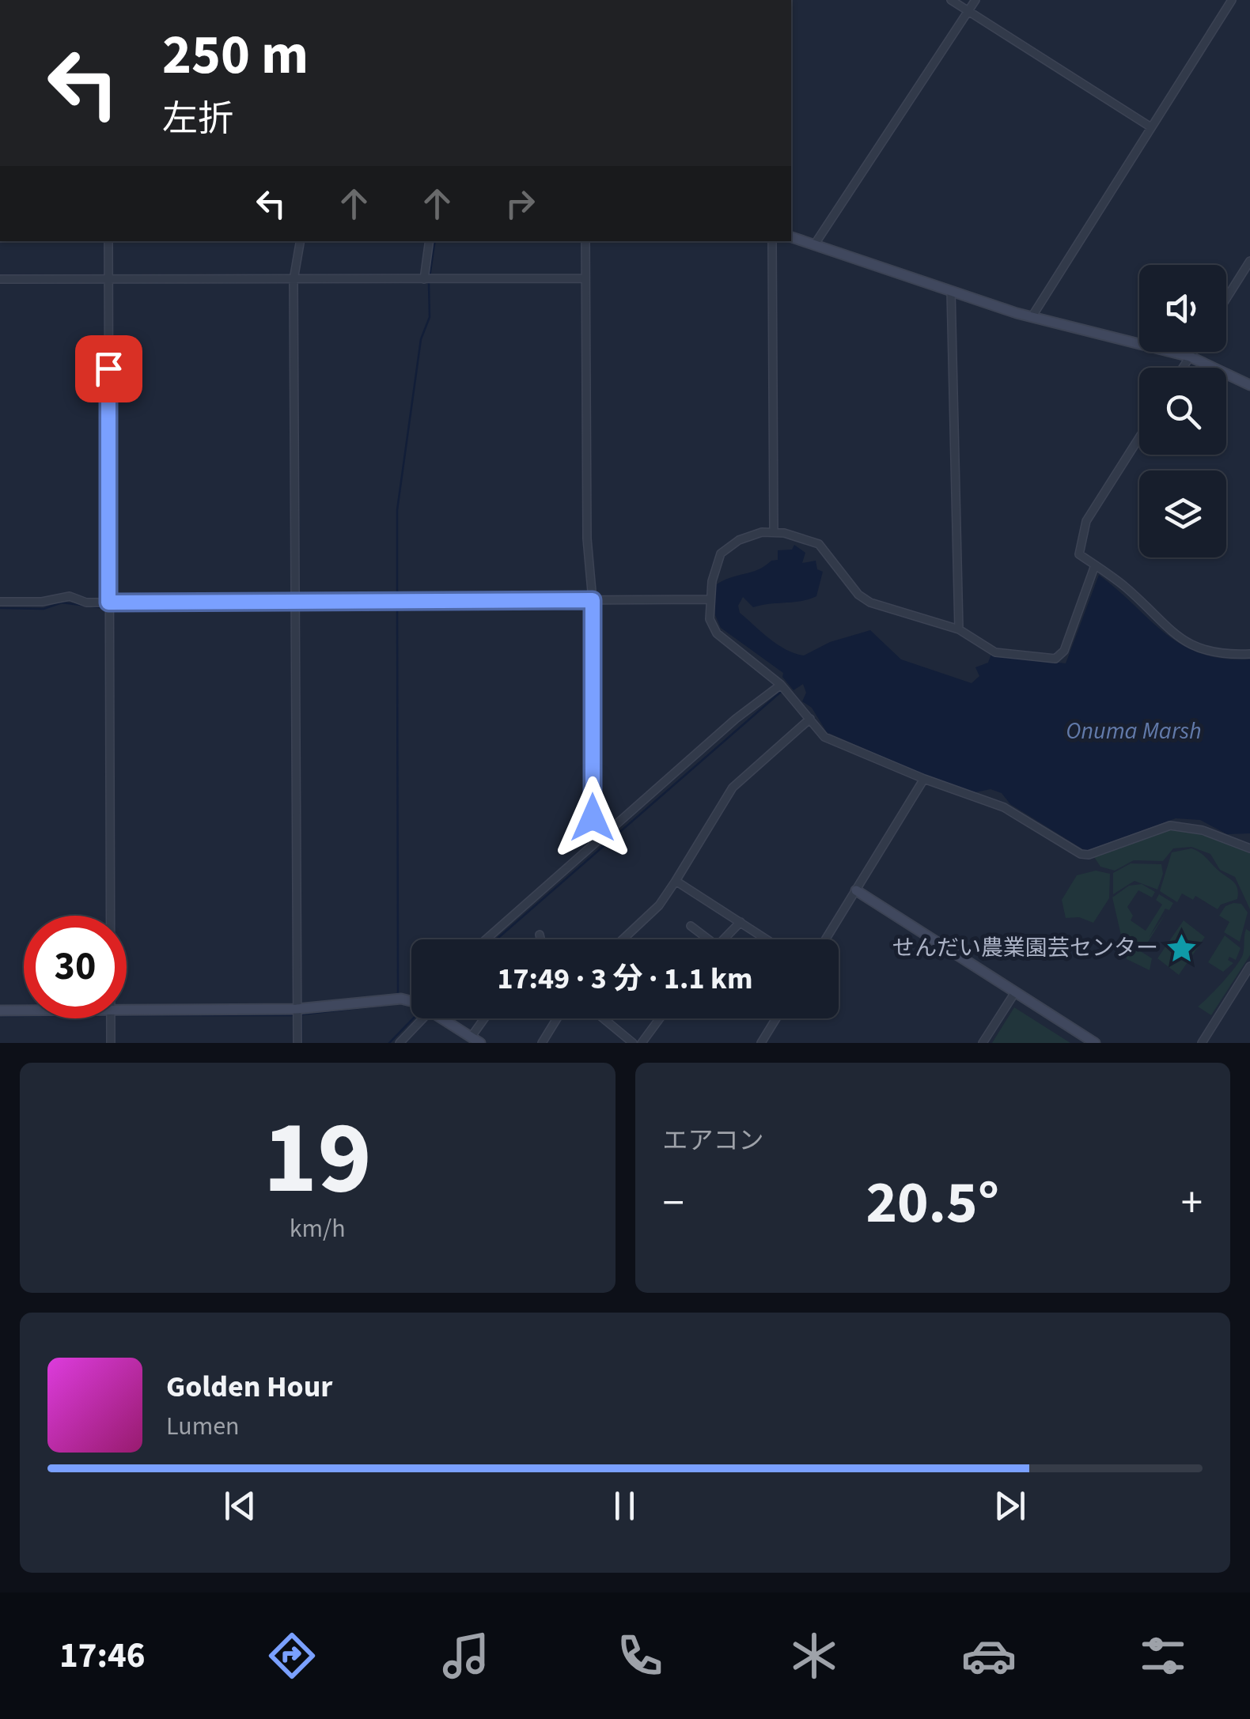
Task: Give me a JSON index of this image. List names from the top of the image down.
{
  "water": ["Onuma Marsh"],
  "places": {
    "place": ["せんだい農業園芸センター"]
  },
  "page": {
    "turn": ["250 m", "左折"],
    "limit": "30",
    "trip": "17:49 · 3 分 · 1.1 km",
    "tile": [
      ["19", "km/h"],
      "エアコン"
    ],
    "heat": ["−", "20.5°", "+"],
    "song": ["Golden Hour", "Lumen"],
    "tabs": "17:46"
  }
}
